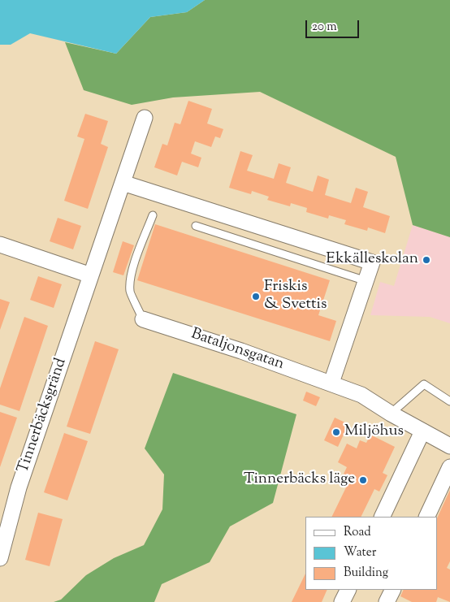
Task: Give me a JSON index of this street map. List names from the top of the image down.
{
  "streets": {
    "street": ["Bataljonsgatan", "Tinnerbäcksgränd"]
  },
  "places": [
    "Ekkälleskolan",
    "Friskis & Svettis",
    "Miljöhus",
    "Tinnerbäcks läge"
  ],
  "legend": ["Road", "Water", "Building"],
  "scale_bar": "20 m"
}
